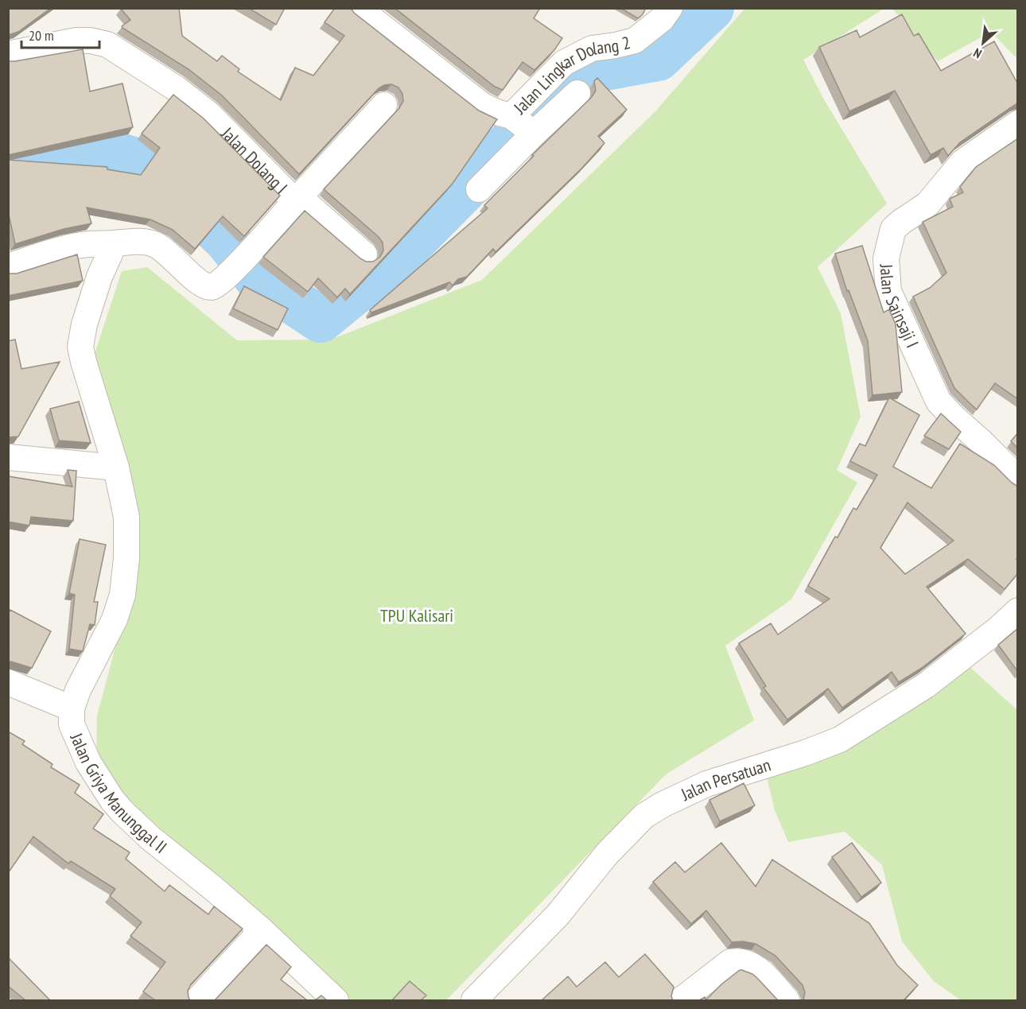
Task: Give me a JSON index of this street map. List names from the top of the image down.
{
  "streets": {
    "street": [
      "Jalan Lingkar Dolang 2",
      "Jalan Dolang I",
      "Jalan Sainsaji I",
      "Jalan Persatuan",
      "Jalan Griya Manunggal II"
    ]
  },
  "crossings": [
    ["Jalan Dolang I", "Jalan Griya Manunggal II"]
  ],
  "parks": ["TPU Kalisari"],
  "scale_bar": "20 m",
  "north": "bottom left"
}
